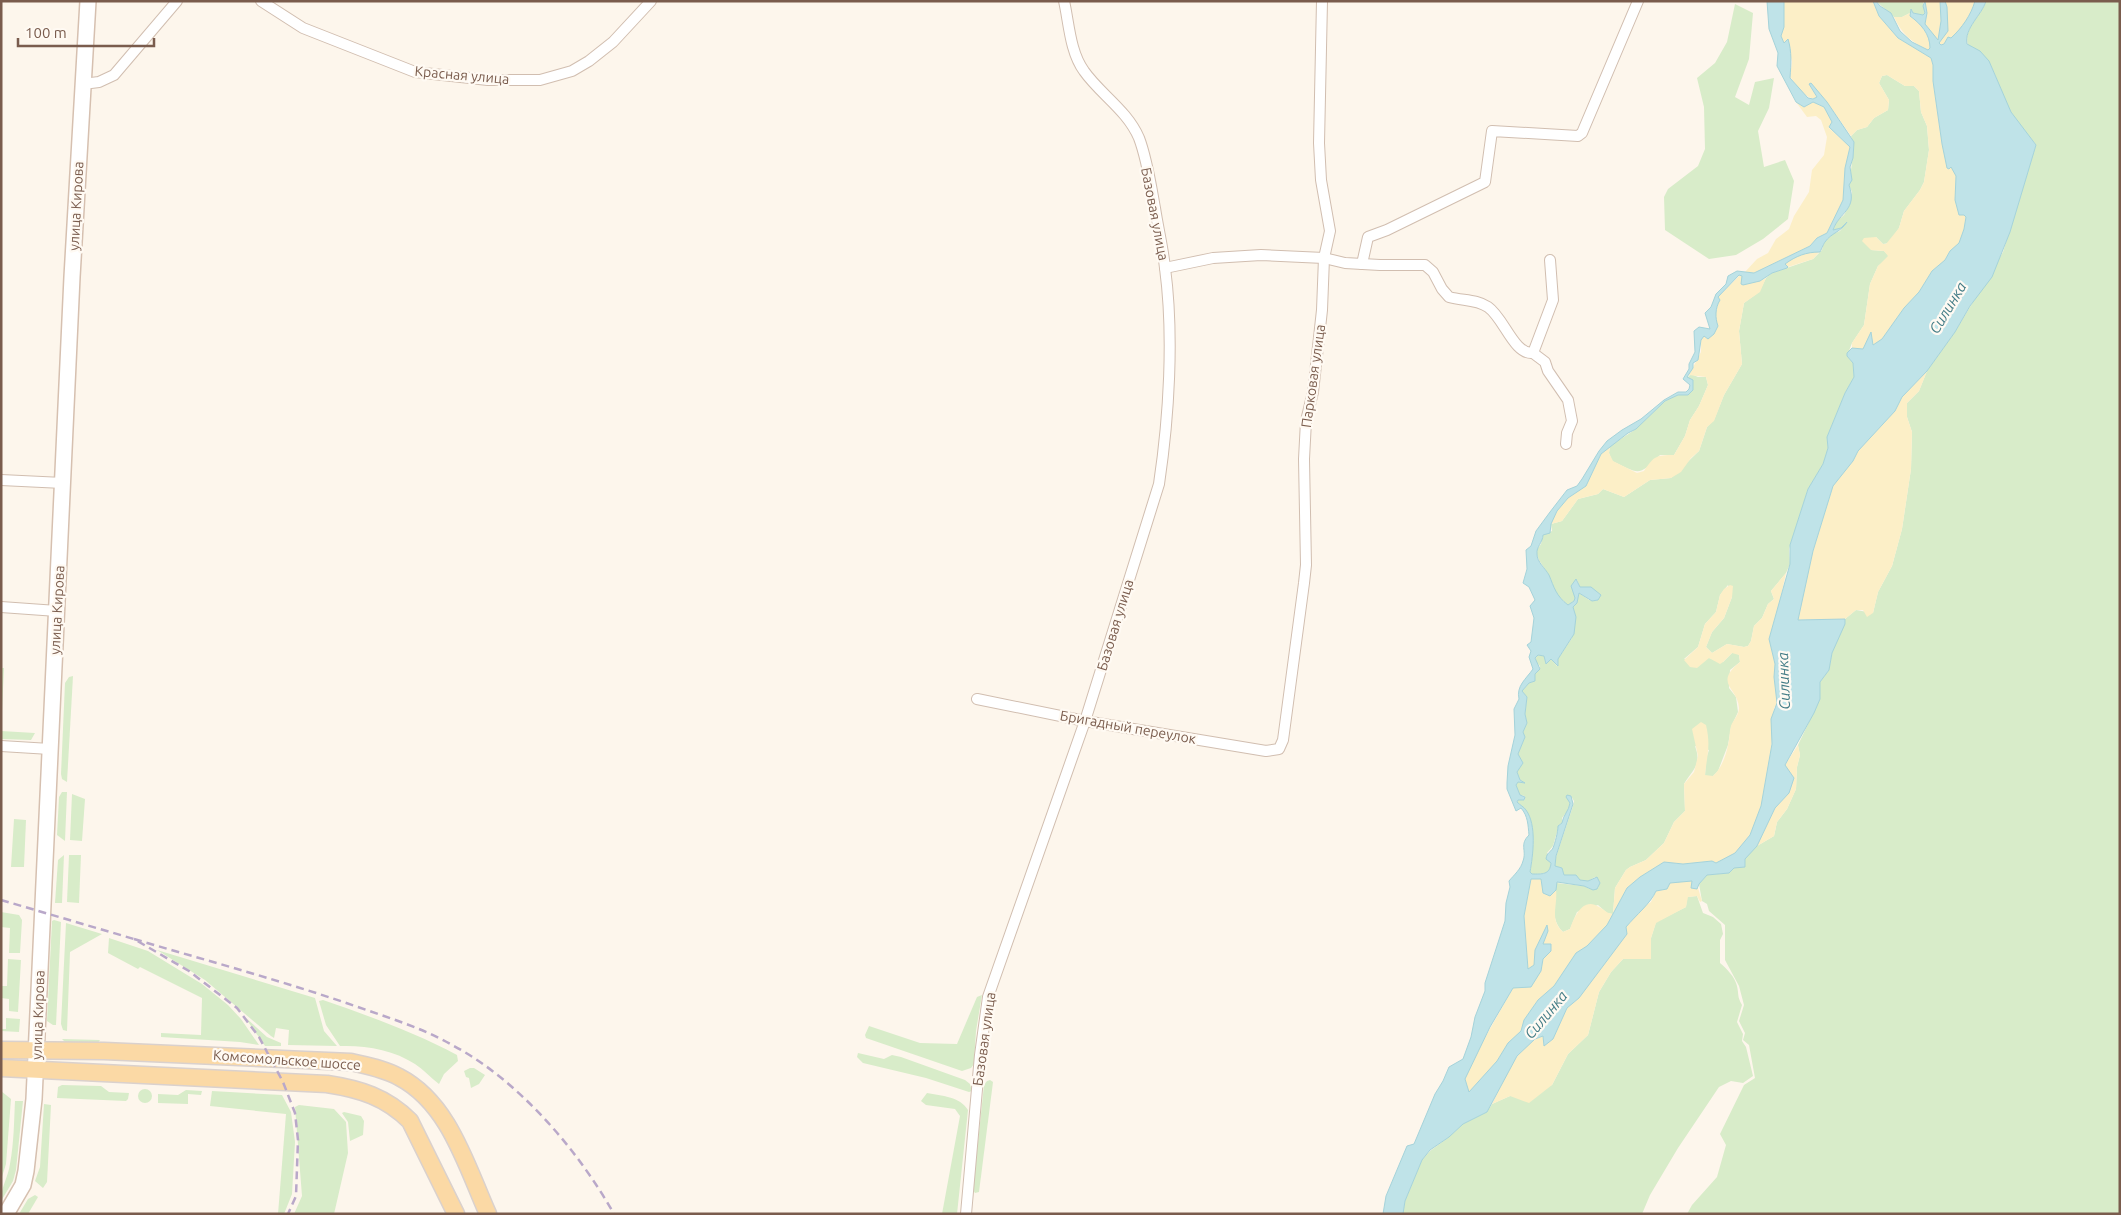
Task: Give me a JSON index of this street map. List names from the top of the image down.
{
  "streets": {
    "main road": ["улица Кирова", "Комсомольское шоссе"],
    "street": [
      "Красная улица",
      "Базовая улица",
      "Парковая улица",
      "Бригадный переулок"
    ]
  },
  "crossings": [
    ["улица Кирова", "Комсомольское шоссе"],
    ["Базовая улица", "Бригадный переулок"],
    ["Парковая улица", "Бригадный переулок"]
  ],
  "water": ["Силинка"],
  "scale_bar": "100 m"
}
